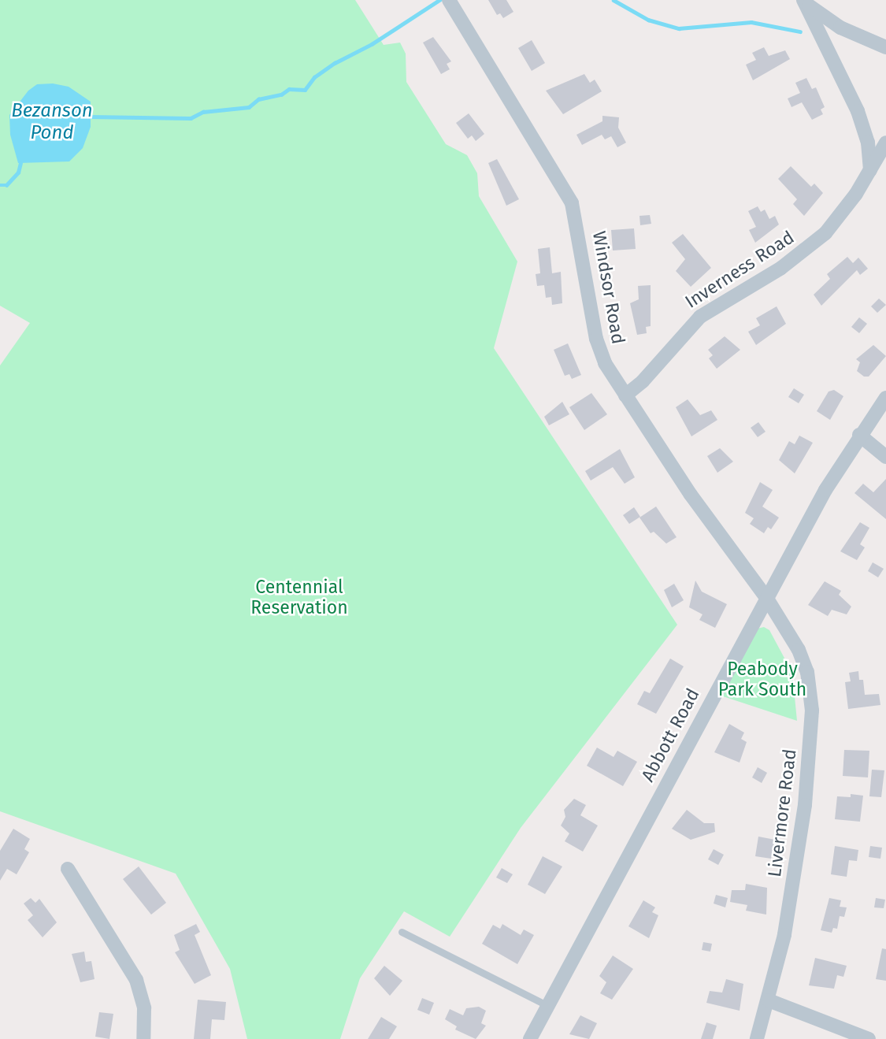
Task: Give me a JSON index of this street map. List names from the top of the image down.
{
  "streets": {
    "street": [
      "Inverness Road",
      "Windsor Road",
      "Abbott Road",
      "Livermore Road"
    ]
  },
  "crossings": [
    ["Inverness Road", "Windsor Road"],
    ["Windsor Road", "Abbott Road"],
    ["Windsor Road", "Livermore Road"],
    ["Abbott Road", "Livermore Road"]
  ],
  "water": ["Bezanson Pond"],
  "parks": ["Centennial Reservation", "Peabody Park South"]
}
